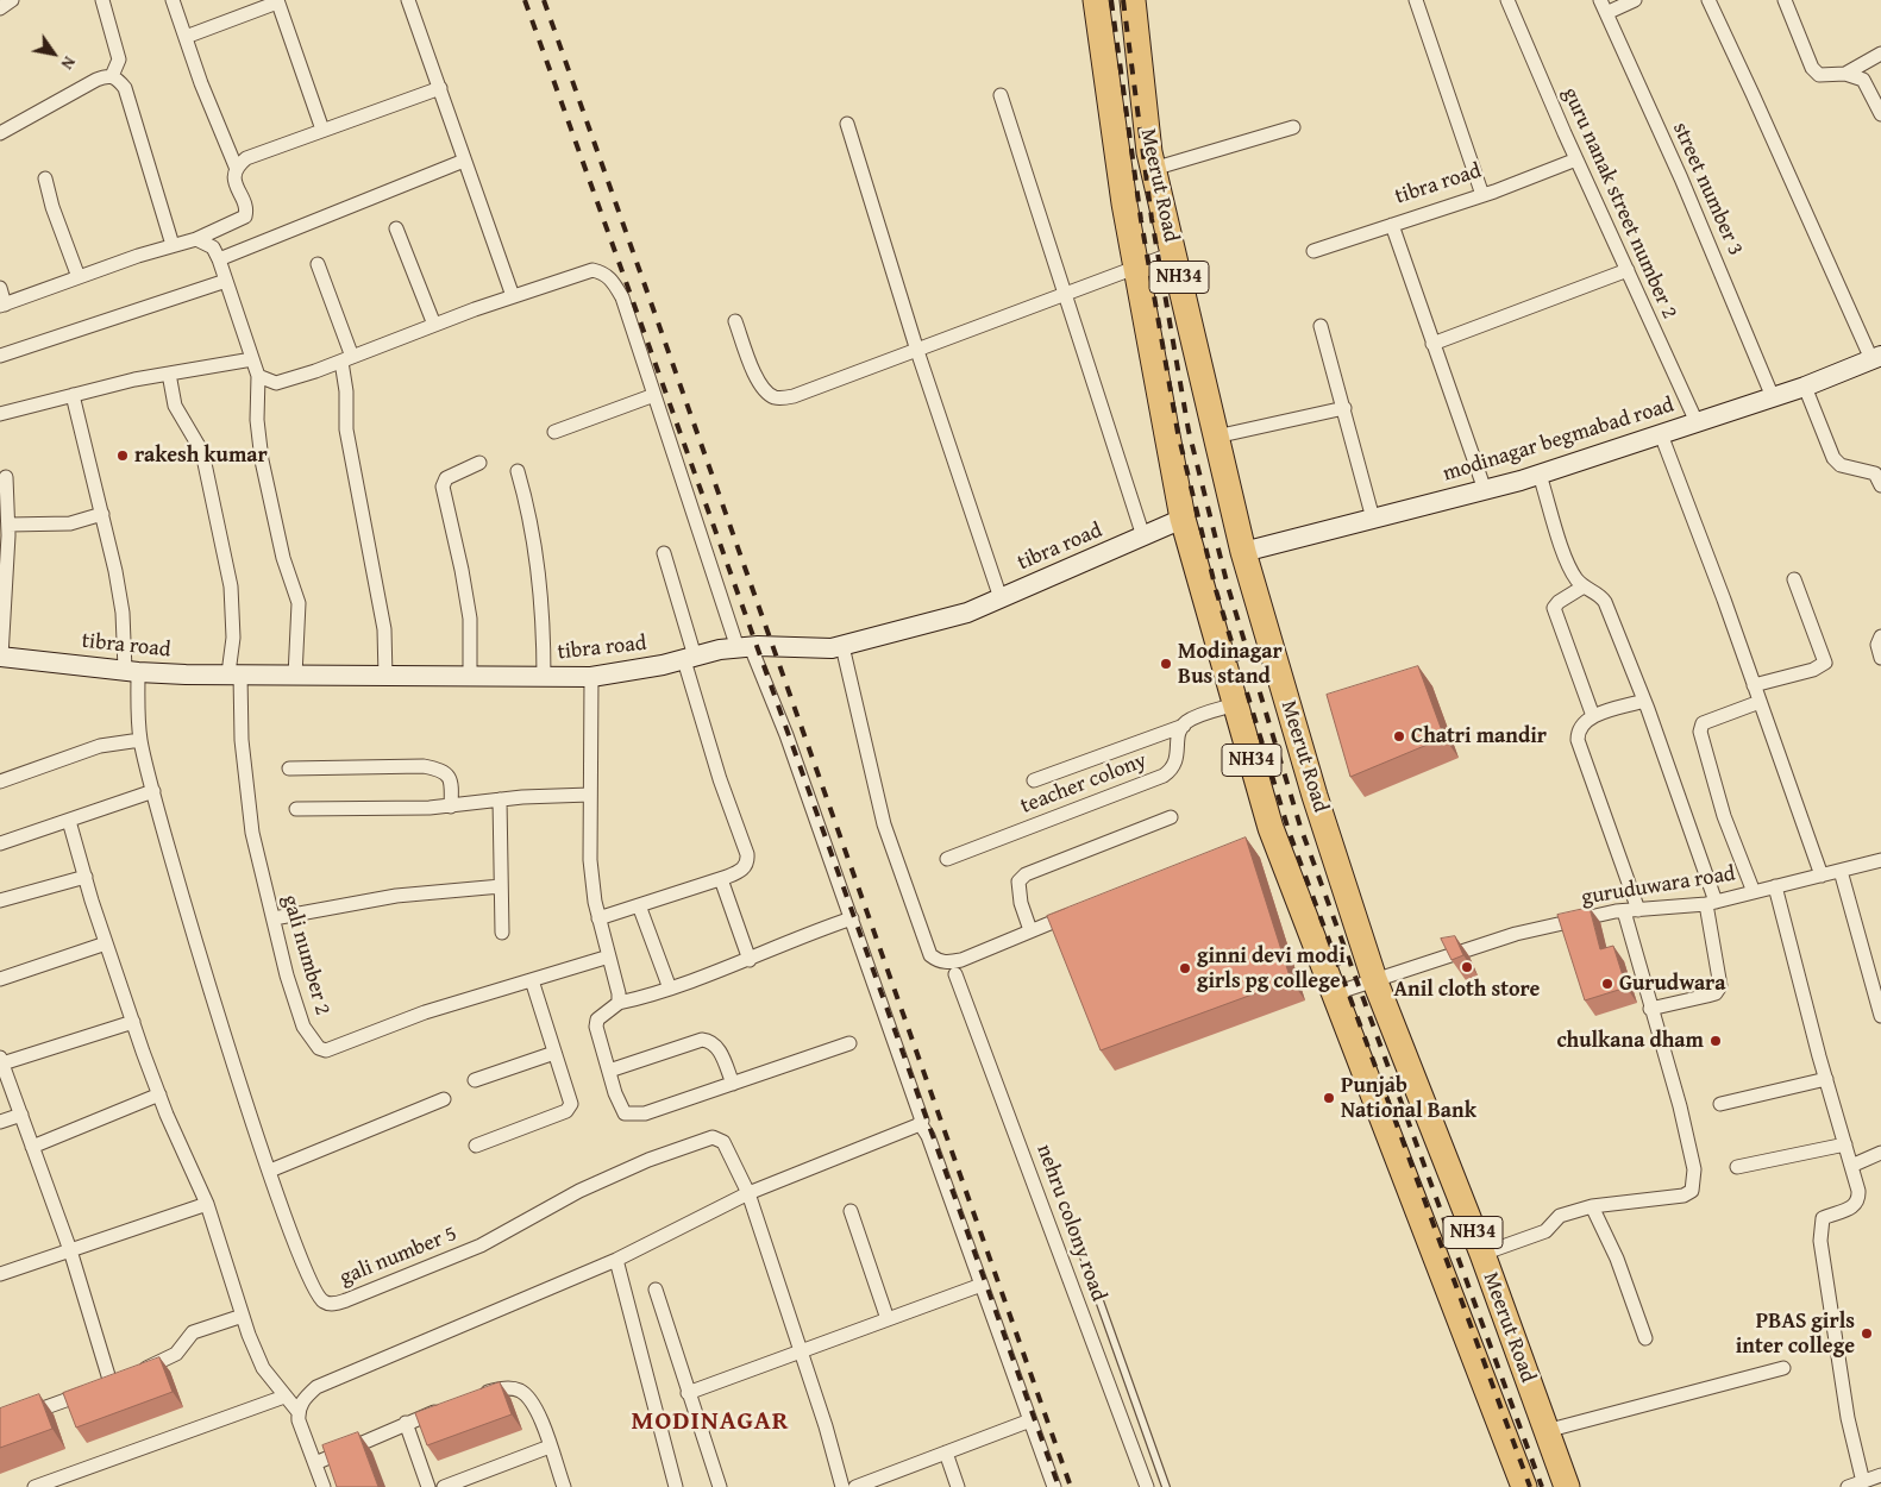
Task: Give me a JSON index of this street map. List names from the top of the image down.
{
  "streets": {
    "highway": ["Meerut Road", "NH34"],
    "street": [
      "tibra road",
      "street number 3",
      "guru nanak street number 2",
      "modinagar begmabad road",
      "teacher colony",
      "guruduwara road",
      "gali number 2",
      "nehru colony road",
      "gali number 5"
    ]
  },
  "crossings": [
    ["tibra road", "Meerut Road"],
    ["tibra road", "guru nanak street number 2"],
    ["tibra road", "gali number 2"],
    ["tibra road", "gali number 5"],
    ["Meerut Road", "modinagar begmabad road"],
    ["Meerut Road", "guruduwara road"],
    ["street number 3", "modinagar begmabad road"],
    ["guru nanak street number 2", "modinagar begmabad road"]
  ],
  "districts": ["MODINAGAR"],
  "places": [
    "rakesh kumar",
    "Modinagar Bus stand",
    "Chatri mandir",
    "Anil cloth store",
    "ginni devi modi girls pg college",
    "Gurudwara",
    "chulkana dham",
    "Punjab National Bank",
    "PBAS girls inter college"
  ],
  "north": "bottom right"
}
